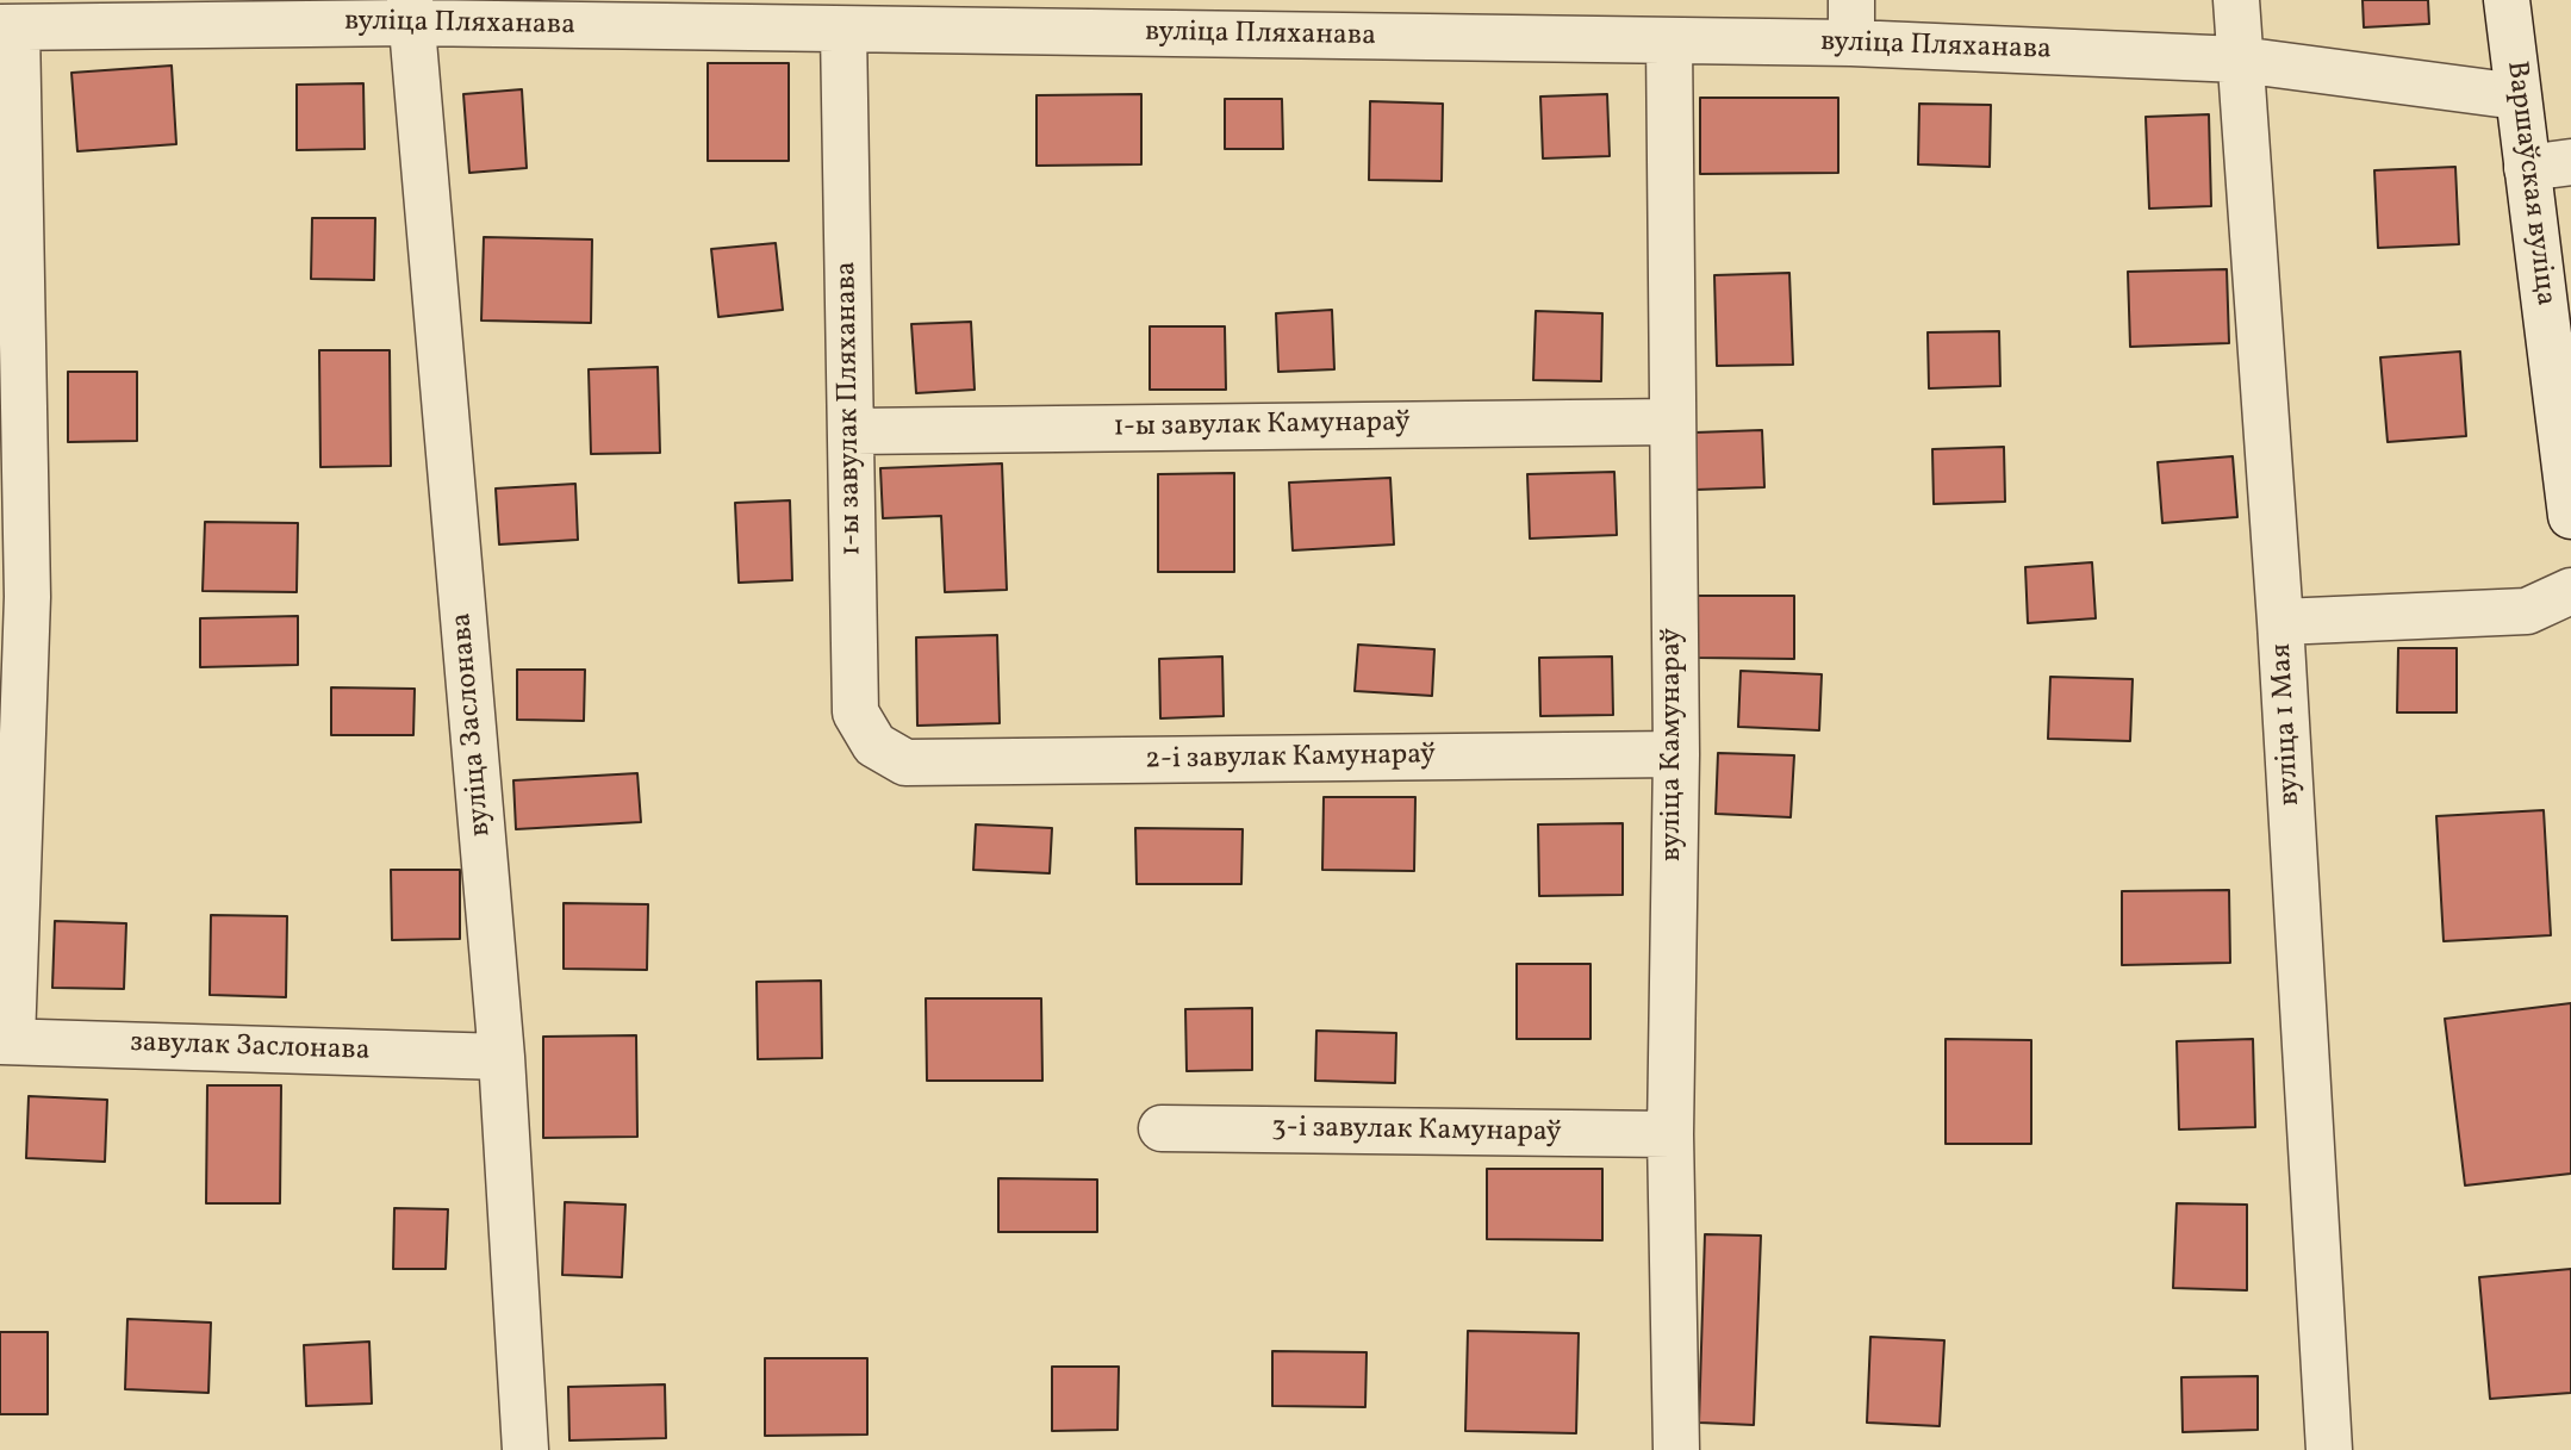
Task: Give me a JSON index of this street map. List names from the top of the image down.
{
  "streets": {
    "street": [
      "вуліца Пляханава",
      "Варшаўская вуліца",
      "1-ы завулак Пляханава",
      "1-ы завулак Камунараў",
      "вуліца Заслонава",
      "вуліца 1 Мая",
      "вуліца Камунараў",
      "2-і завулак Камунараў",
      "завулак Заслонава",
      "3-і завулак Камунараў"
    ]
  },
  "crossings": [
    ["вуліца Пляханава", "Варшаўская вуліца"],
    ["вуліца Пляханава", "1-ы завулак Пляханава"],
    ["вуліца Пляханава", "вуліца Заслонава"],
    ["вуліца Пляханава", "вуліца 1 Мая"],
    ["вуліца Пляханава", "вуліца Камунараў"],
    ["1-ы завулак Пляханава", "1-ы завулак Камунараў"],
    ["1-ы завулак Пляханава", "2-і завулак Камунараў"],
    ["1-ы завулак Камунараў", "вуліца Камунараў"],
    ["вуліца Заслонава", "завулак Заслонава"],
    ["вуліца Камунараў", "2-і завулак Камунараў"],
    ["вуліца Камунараў", "3-і завулак Камунараў"]
  ]
}
